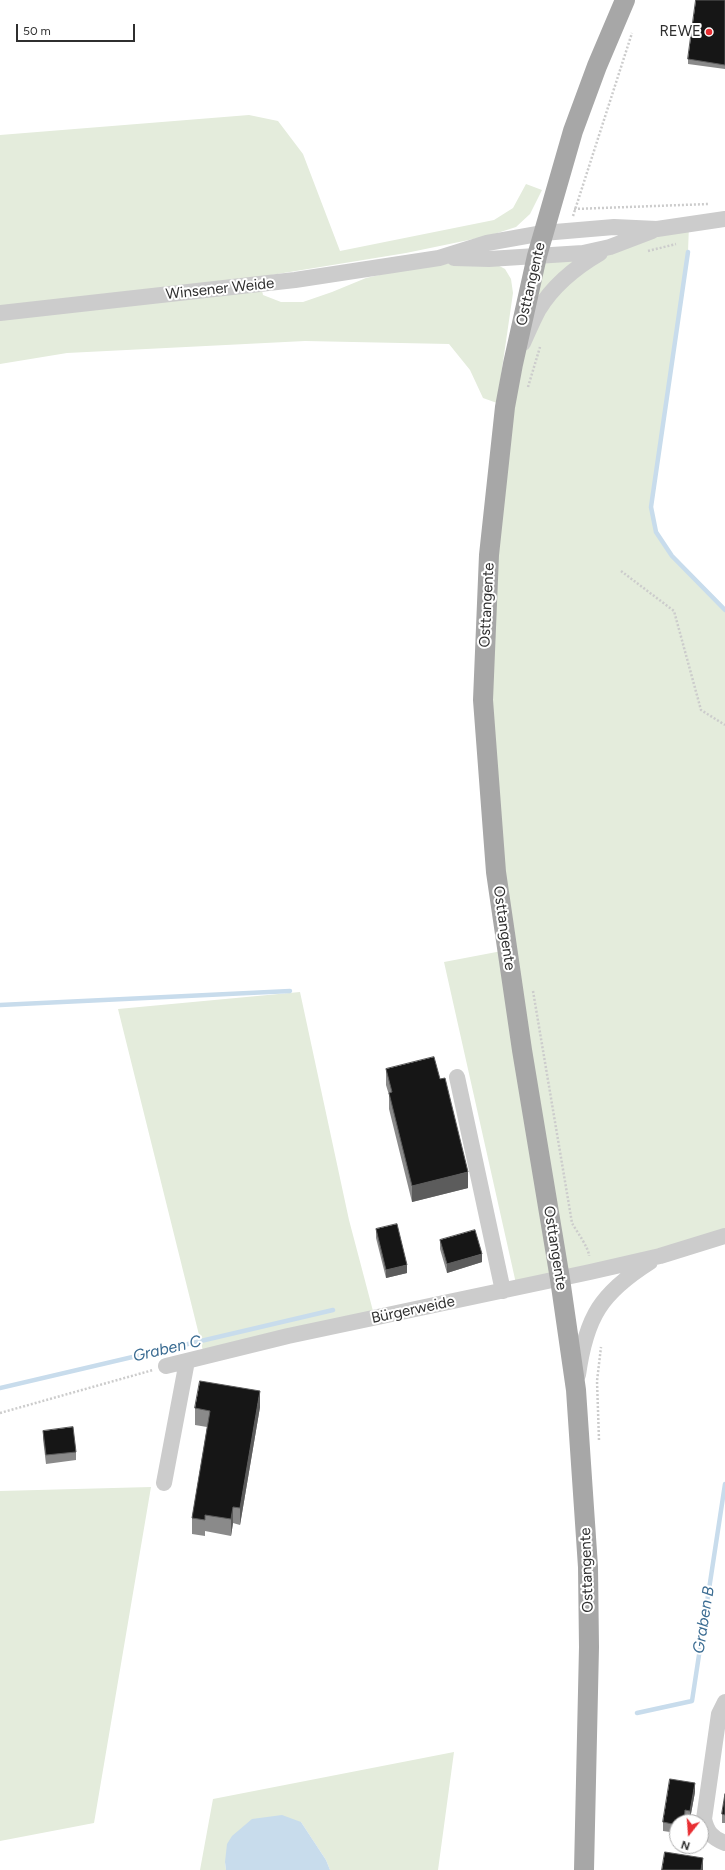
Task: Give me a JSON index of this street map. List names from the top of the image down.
{
  "streets": {
    "main road": ["Osttangente"],
    "street": ["Winsener Weide", "Bürgerweide"]
  },
  "crossings": [
    ["Osttangente", "Winsener Weide"],
    ["Osttangente", "Bürgerweide"]
  ],
  "water": ["Graben C", "Graben B"],
  "places": ["REWE"],
  "scale_bar": "50 m",
  "north": "bottom"
}
